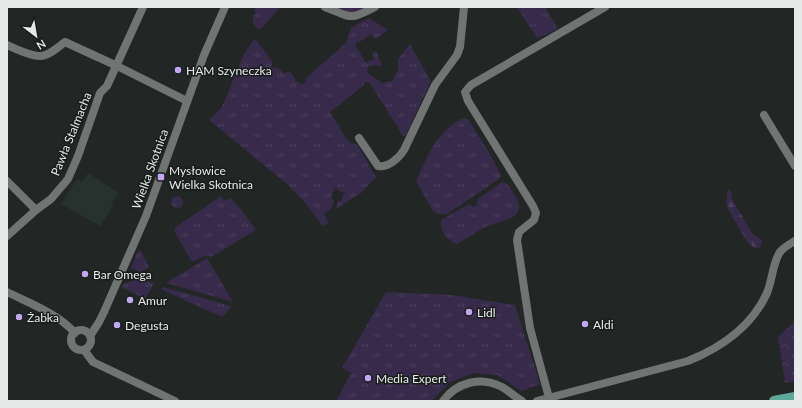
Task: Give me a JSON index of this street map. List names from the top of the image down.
{
  "streets": {
    "street": ["Pawła Stalmacha", "Wielka Skotnica"]
  },
  "places": {
    "other": [
      "HAM Szyneczka",
      "Bar Omega",
      "Amur",
      "Lidl",
      "Żabka",
      "Aldi",
      "Degusta",
      "Media Expert"
    ],
    "transit": ["Mysłowice Wielka Skotnica"]
  },
  "north": "bottom right"
}
